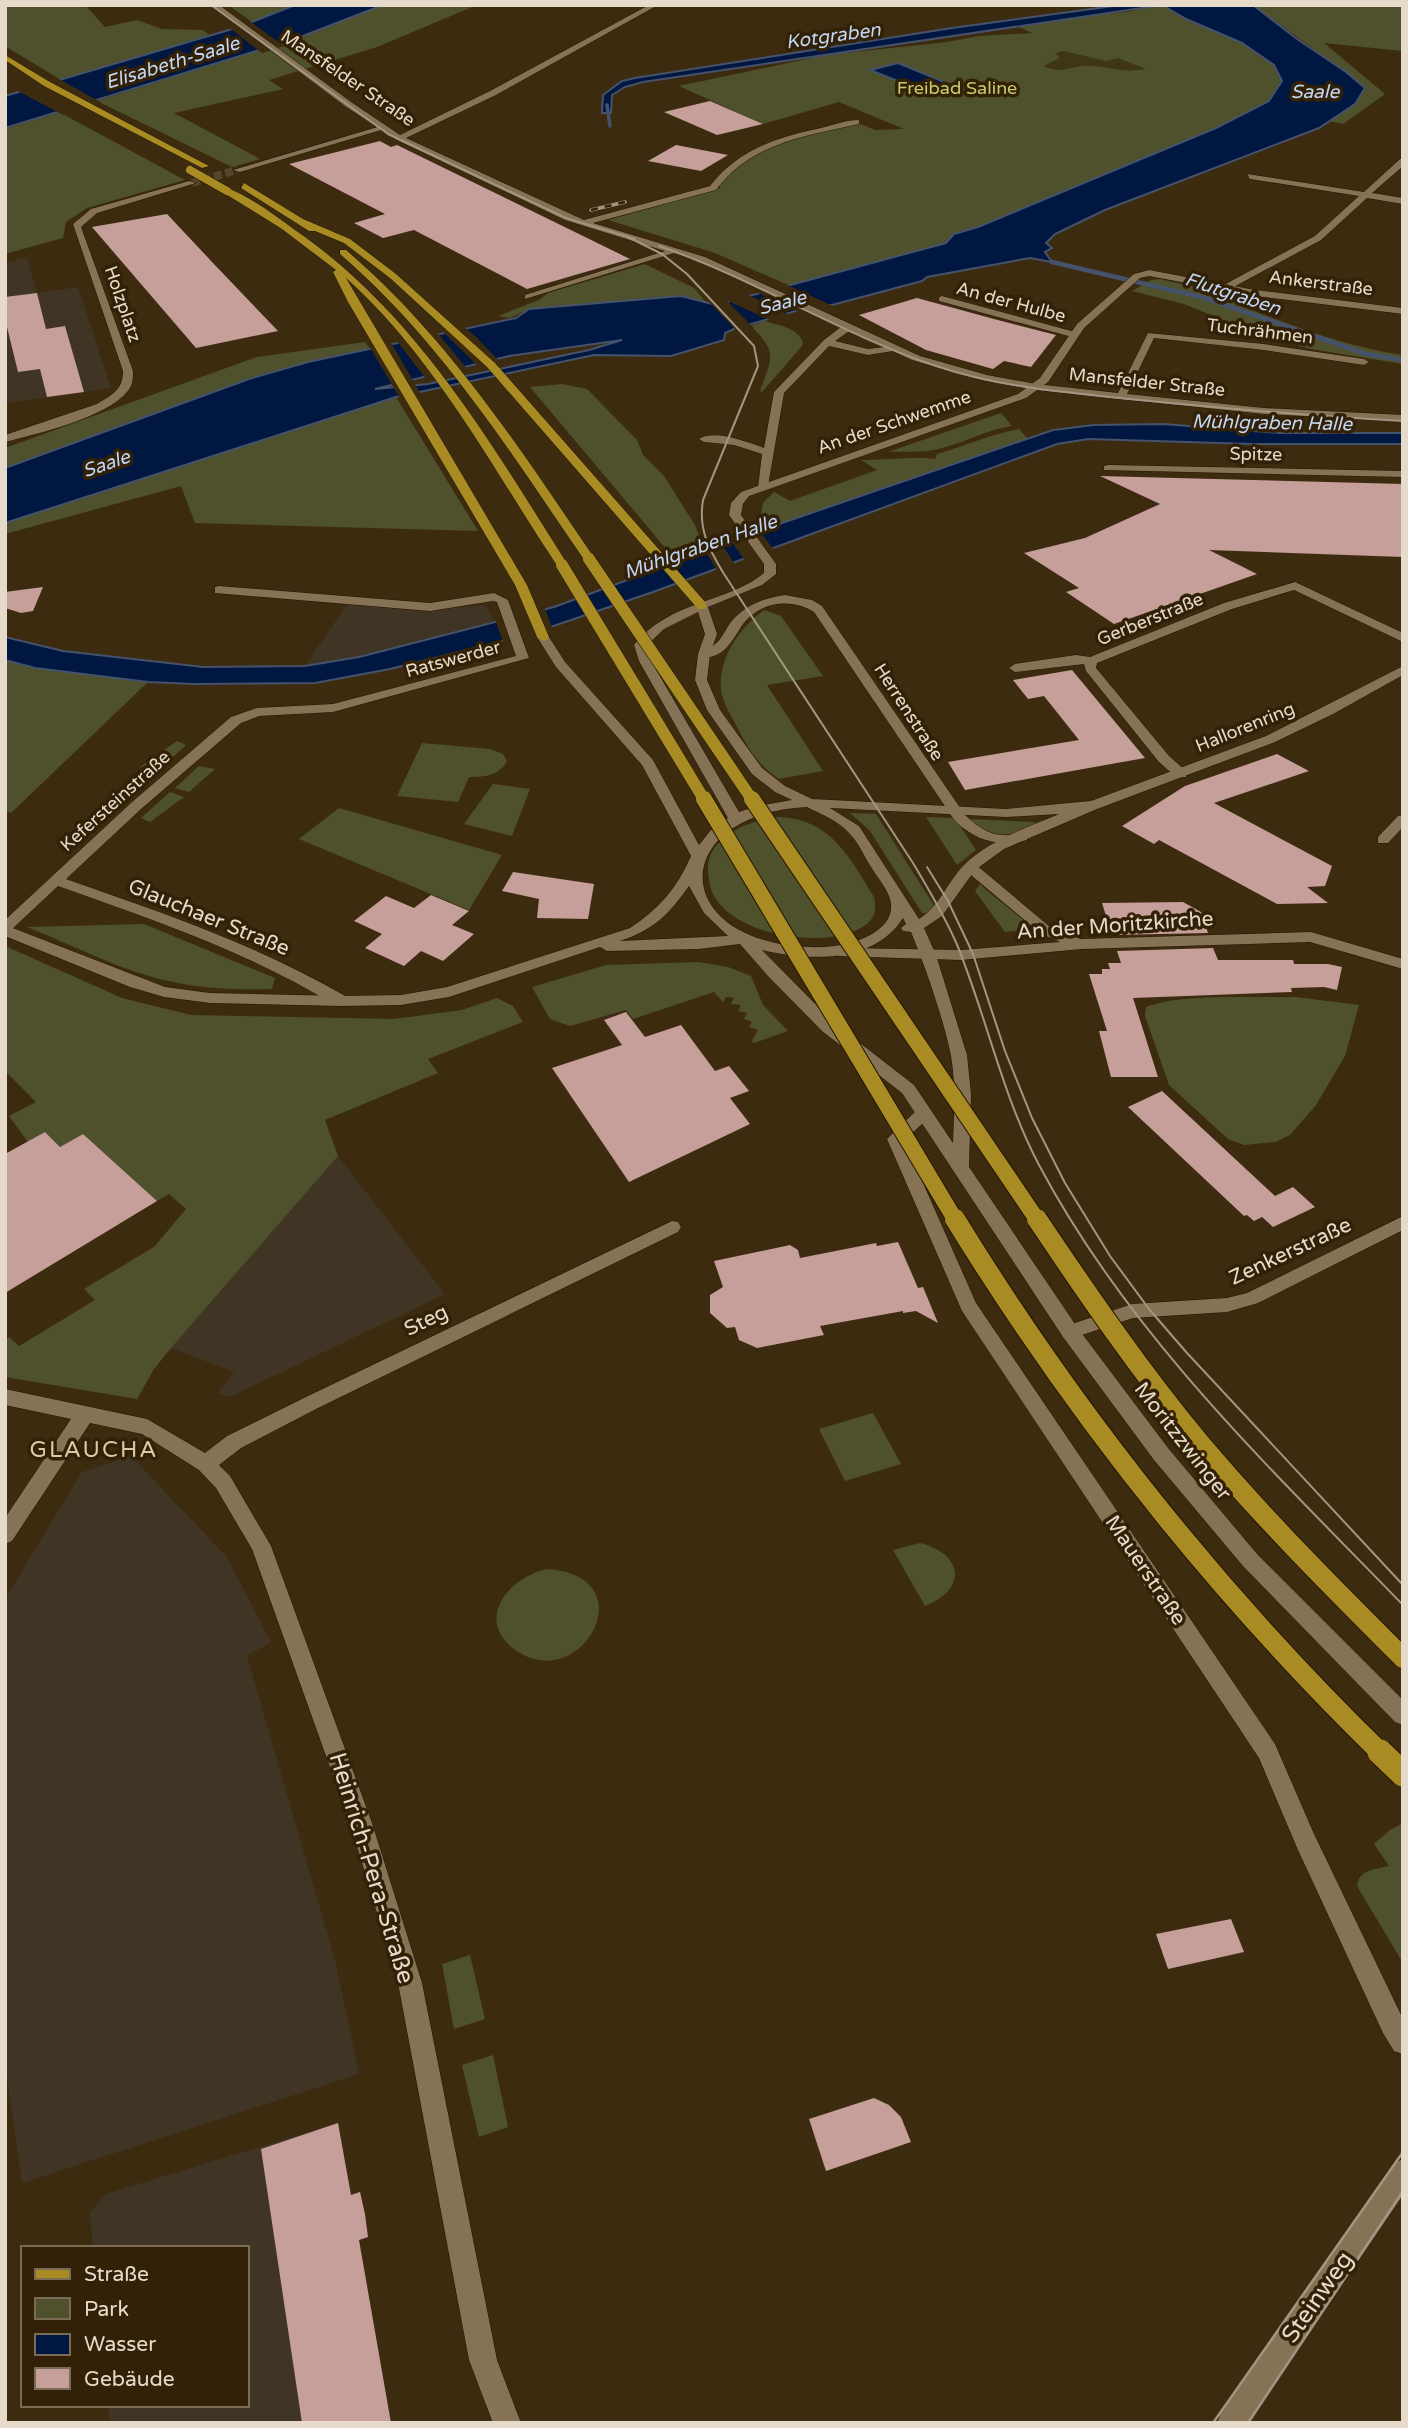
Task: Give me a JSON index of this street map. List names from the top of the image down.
{
  "streets": {
    "street": [
      "Mansfelder Straße",
      "Ankerstraße",
      "An der Hulbe",
      "Holzplatz",
      "Tuchrähmen",
      "An der Schwemme",
      "Spitze",
      "Gerberstraße",
      "Ratswerder",
      "Herrenstraße",
      "Hallorenring",
      "Kefersteinstraße",
      "Glauchaer Straße",
      "An der Moritzkirche",
      "Zenkerstraße",
      "Steg",
      "Moritzzwinger",
      "Mauerstraße",
      "Heinrich-Pera-Straße",
      "Steinweg"
    ]
  },
  "crossings": [
    ["Mansfelder Straße", "Ankerstraße"],
    ["Mansfelder Straße", "Tuchrähmen"],
    ["Mansfelder Straße", "An der Schwemme"],
    ["Ankerstraße", "An der Hulbe"],
    ["Ankerstraße", "An der Schwemme"],
    ["Ratswerder", "Kefersteinstraße"],
    ["Herrenstraße", "Hallorenring"],
    ["Hallorenring", "An der Moritzkirche"],
    ["Hallorenring", "Moritzzwinger"],
    ["Kefersteinstraße", "Glauchaer Straße"],
    ["An der Moritzkirche", "Moritzzwinger"],
    ["Zenkerstraße", "Moritzzwinger"],
    ["Steg", "Heinrich-Pera-Straße"],
    ["Moritzzwinger", "Mauerstraße"]
  ],
  "districts": ["GLAUCHA"],
  "water": [
    "Kotgraben",
    "Elisabeth-Saale",
    "Saale",
    "Flutgraben",
    "Mühlgraben Halle"
  ],
  "parks": ["Freibad Saline"],
  "legend": [
    "Straße",
    "Park",
    "Wasser",
    "Gebäude"
  ]
}
